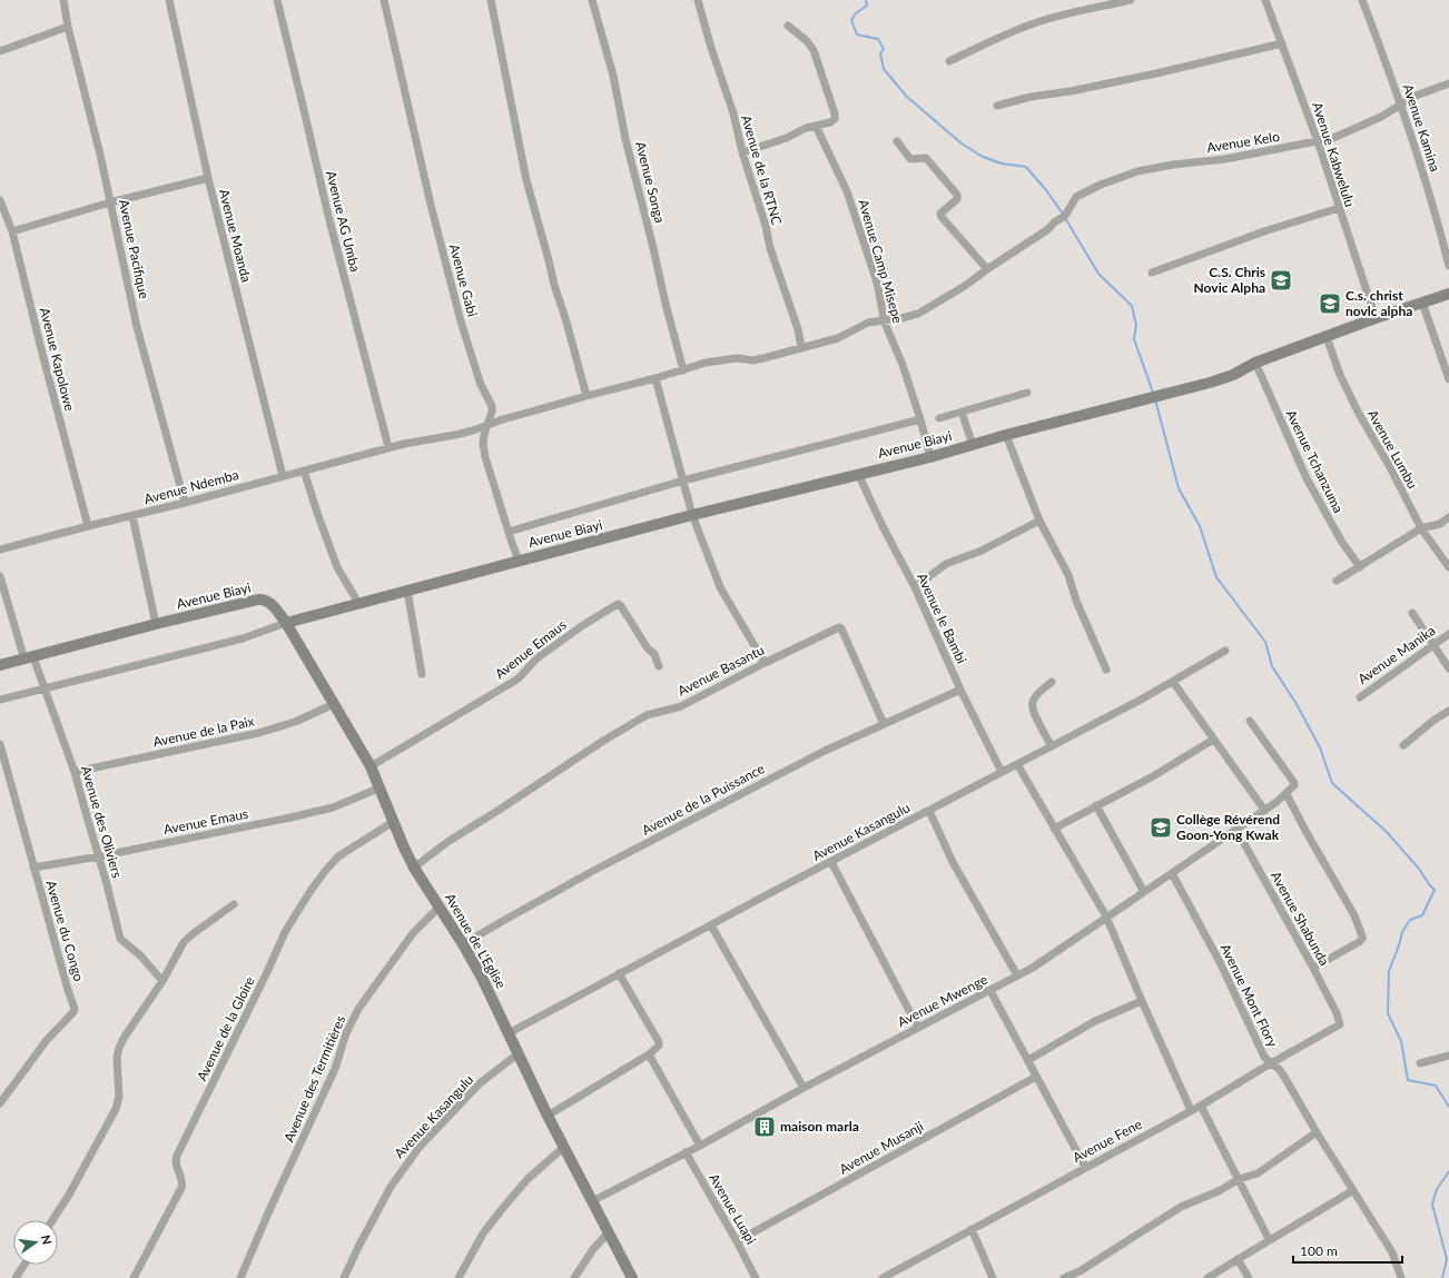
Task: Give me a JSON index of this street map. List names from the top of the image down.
{
  "streets": {
    "street": [
      "Avenue Kamina",
      "Avenue Kelo",
      "Avenue Kabwelulu",
      "Avenue de la RTNC",
      "Avenue Songa",
      "Avenue AG Umba",
      "Avenue Moanda",
      "Avenue Pacifique",
      "Avenue Camp Misepe",
      "Avenue Gabi",
      "Avenue Kapolowe",
      "Avenue Biayi",
      "Avenue Lumbu",
      "Avenue Tchanzuma",
      "Avenue Ndemba",
      "Avenue le Bambi",
      "Avenue Emaus",
      "Avenue Manika",
      "Avenue Basantu",
      "Avenue de la Paix",
      "Avenue de la Puissance",
      "Avenue des Oliviers",
      "Avenue Kasangulu",
      "Avenue Shabunda",
      "Avenue du Congo",
      "Avenue de L'Eglise",
      "Avenue Mont Flory",
      "Avenue Mwenge",
      "Avenue de la Gloire",
      "Avenue des Termitières",
      "Avenue Fene",
      "Avenue Musanji",
      "Avenue Luapi"
    ]
  },
  "crossings": [
    ["Avenue Kamina", "Avenue Kelo"],
    ["Avenue Kelo", "Avenue Kabwelulu"],
    ["Avenue Kelo", "Avenue de la RTNC"],
    ["Avenue Kelo", "Avenue Songa"],
    ["Avenue Kelo", "Avenue Camp Misepe"],
    ["Avenue Kelo", "Avenue Ndemba"],
    ["Avenue Kabwelulu", "Avenue Biayi"],
    ["Avenue Songa", "Avenue Ndemba"],
    ["Avenue AG Umba", "Avenue Ndemba"],
    ["Avenue Moanda", "Avenue Ndemba"],
    ["Avenue Pacifique", "Avenue Ndemba"],
    ["Avenue Camp Misepe", "Avenue Biayi"],
    ["Avenue Gabi", "Avenue Biayi"],
    ["Avenue Gabi", "Avenue Ndemba"],
    ["Avenue Kapolowe", "Avenue Ndemba"],
    ["Avenue Biayi", "Avenue Lumbu"],
    ["Avenue Biayi", "Avenue Tchanzuma"],
    ["Avenue Biayi", "Avenue le Bambi"],
    ["Avenue Biayi", "Avenue des Oliviers"],
    ["Avenue Biayi", "Avenue de L'Eglise"],
    ["Avenue le Bambi", "Avenue de la Puissance"],
    ["Avenue le Bambi", "Avenue Kasangulu"],
    ["Avenue Emaus", "Avenue des Oliviers"],
    ["Avenue Emaus", "Avenue du Congo"],
    ["Avenue Emaus", "Avenue de L'Eglise"],
    ["Avenue Basantu", "Avenue de la Puissance"],
    ["Avenue Basantu", "Avenue de L'Eglise"],
    ["Avenue de la Paix", "Avenue des Oliviers"],
    ["Avenue de la Paix", "Avenue de L'Eglise"],
    ["Avenue de la Puissance", "Avenue de L'Eglise"],
    ["Avenue Kasangulu", "Avenue de L'Eglise"],
    ["Avenue Shabunda", "Avenue Mwenge"],
    ["Avenue Shabunda", "Avenue Fene"],
    ["Avenue de L'Eglise", "Avenue Mwenge"],
    ["Avenue de L'Eglise", "Avenue de la Gloire"],
    ["Avenue de L'Eglise", "Avenue des Termitières"],
    ["Avenue Mont Flory", "Avenue Mwenge"],
    ["Avenue Mont Flory", "Avenue Fene"],
    ["Avenue Mwenge", "Avenue Luapi"],
    ["Avenue Musanji", "Avenue Luapi"]
  ],
  "places": {
    "school or university": ["C.S. Chris Novic Alpha", "C.s. christ novlc alpha", "Collège Révérend Goon-Yong Kwak"],
    "building": ["maison marla"]
  },
  "scale_bar": "100 m",
  "north": "right"
}
